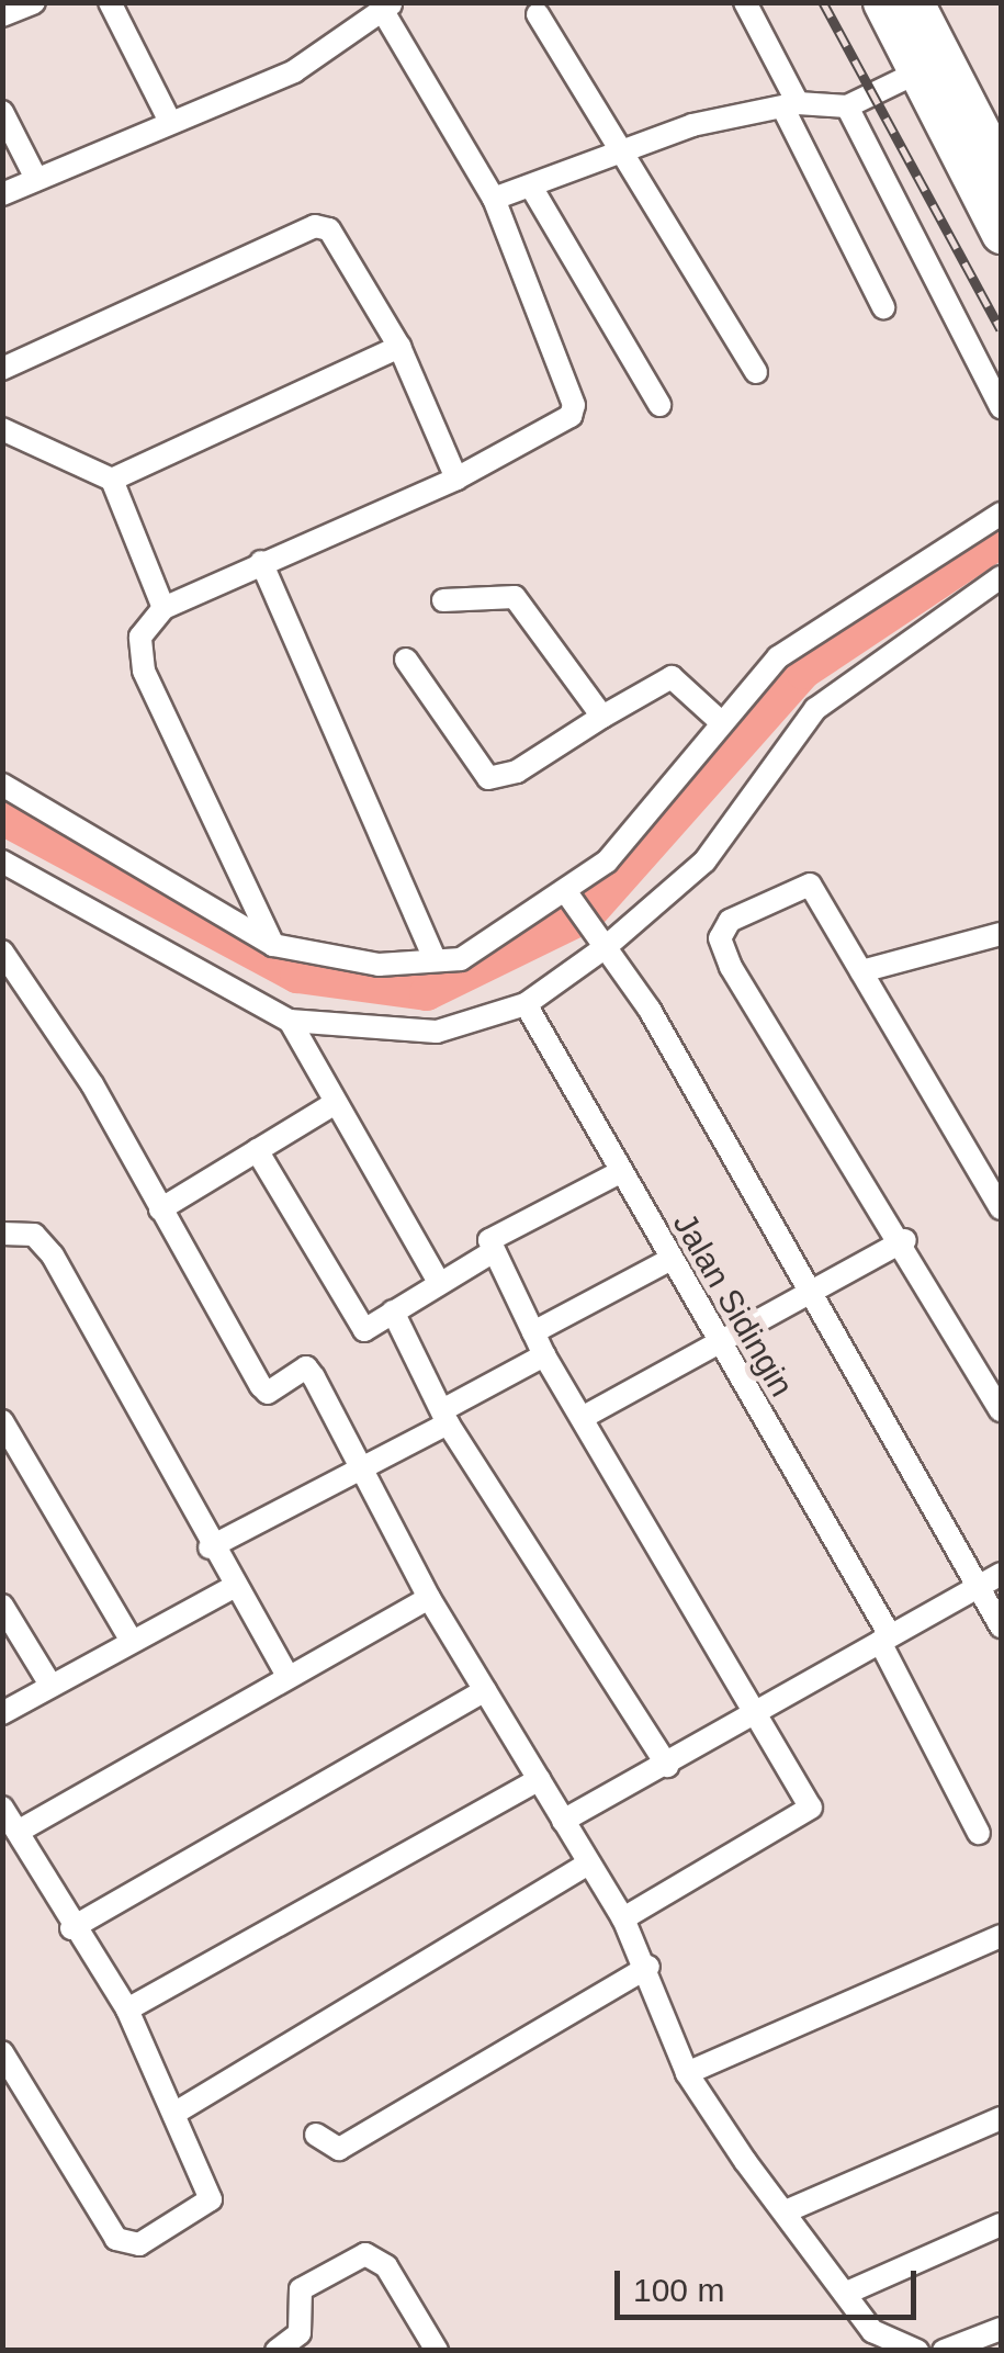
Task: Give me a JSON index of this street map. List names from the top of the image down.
{
  "streets": {
    "street": ["Jalan Sidingin"]
  },
  "scale_bar": "100 m"
}
